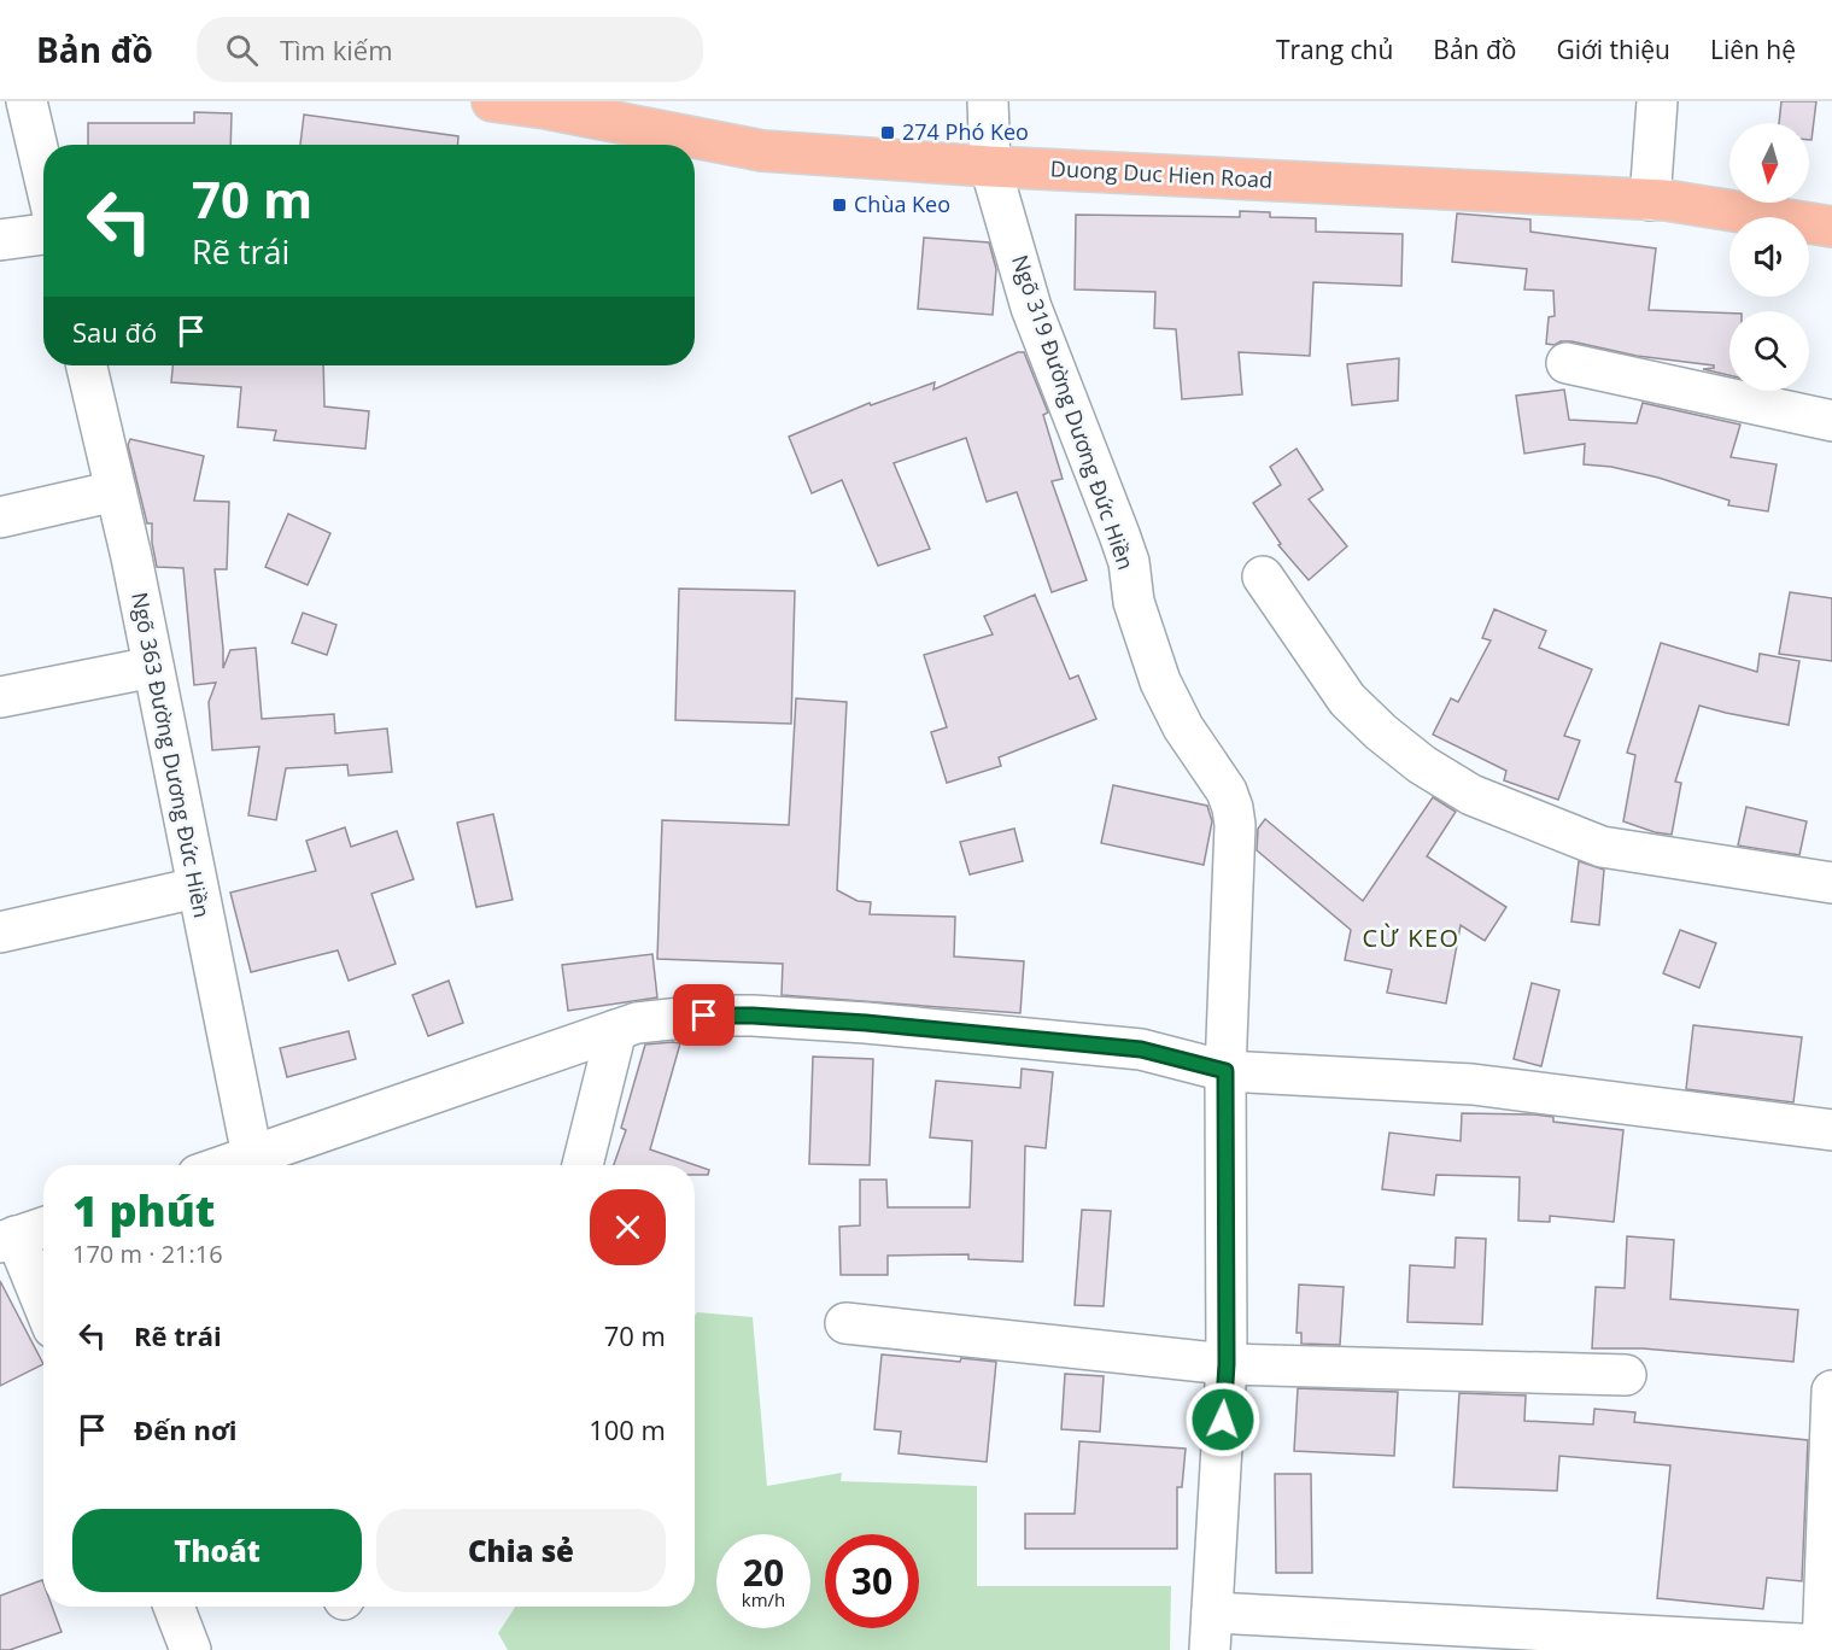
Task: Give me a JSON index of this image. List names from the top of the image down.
{
  "streets": {
    "highway": ["Duong Duc Hien Road"],
    "street": ["Ngõ 319 Đường Dương Đức Hiền", "Ngõ 363 Đường Dương Đức Hiền"]
  },
  "crossings": [
    ["Duong Duc Hien Road", "Ngõ 319 Đường Dương Đức Hiền"]
  ],
  "districts": ["CỪ KEO"],
  "places": {
    "transit": ["274 Phó Keo", "Chùa Keo"]
  },
  "north": "bottom",
  "page": {
    "header": "Bản đồ",
    "search": "Tìm kiếm",
    "nav": [
      "Trang chủ",
      "Bản đồ",
      "Giới thiệu",
      "Liên hệ"
    ],
    "turn": ["70 m", "Rẽ trái"],
    "then": "Sau đó",
    "heading": ["1 phút", "170 m · 21:16"],
    "list": [
      {
        "name": "Rẽ trái",
        "value": "70 m"
      },
      {
        "name": "Đến nơi",
        "value": "100 m"
      }
    ],
    "buttons": ["Thoát", "Chia sẻ"],
    "speed": "20 km/h",
    "limit": "30"
  }
}
